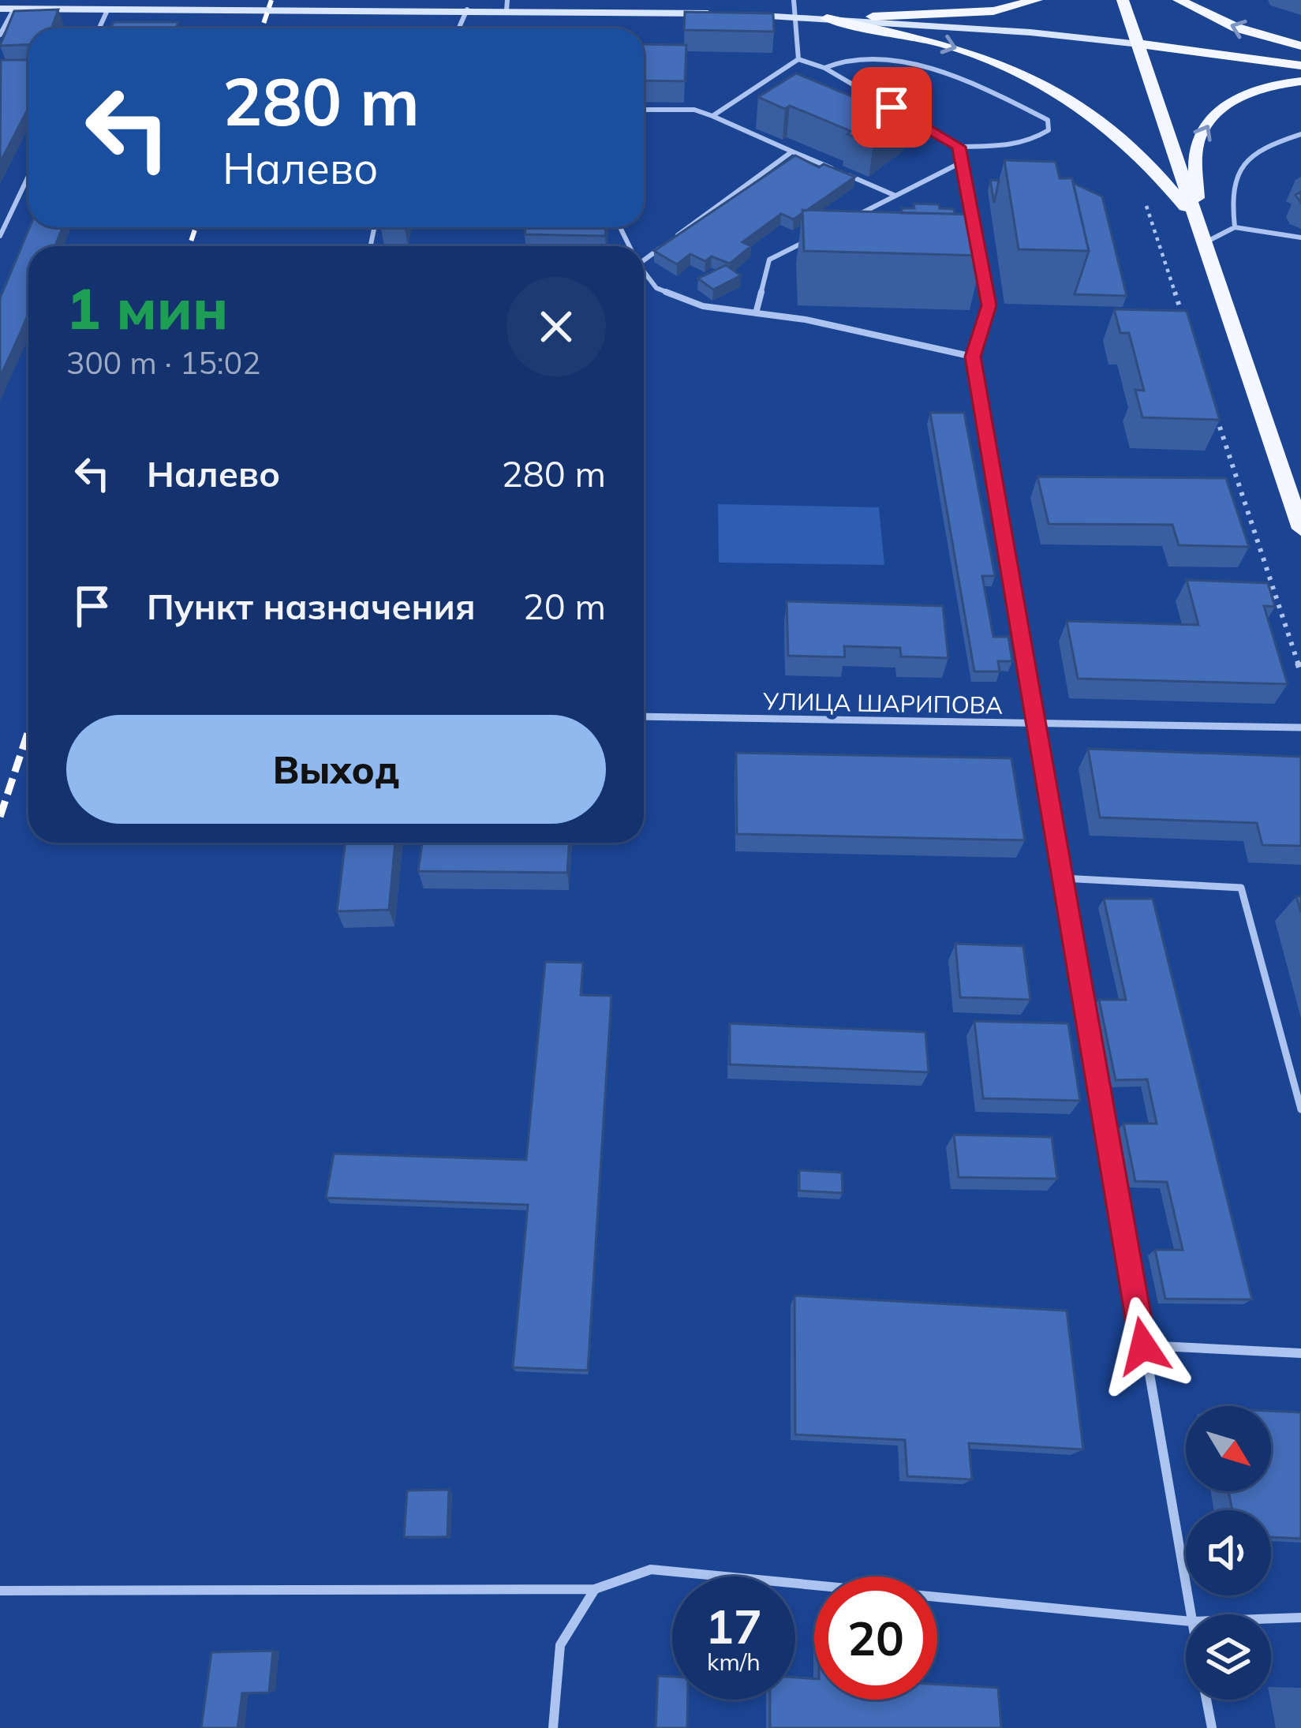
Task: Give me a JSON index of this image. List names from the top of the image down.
{
  "streets": {
    "lane": ["УЛИЦА ШАРИПОВА"]
  },
  "north": "bottom right",
  "page": {
    "turn": ["280 m", "Налево"],
    "heading": ["1 мин", "300 m · 15:02"],
    "list": [
      {
        "name": "Налево",
        "value": "280 m"
      },
      {
        "name": "Пункт назначения",
        "value": "20 m"
      }
    ],
    "buttons": "Выход",
    "speed": "17 km/h",
    "limit": "20"
  }
}
